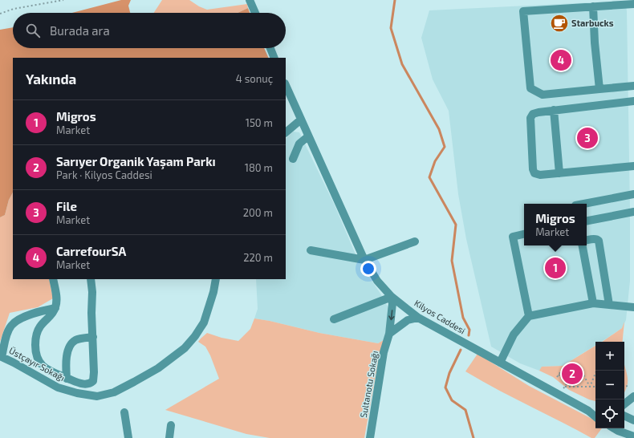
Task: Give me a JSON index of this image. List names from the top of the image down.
{
  "streets": {
    "street": ["Kilyos Caddesi", "Üstçayır Sokağı", "Sultanotu Sokağı"]
  },
  "crossings": [
    ["Kilyos Caddesi", "Sultanotu Sokağı"]
  ],
  "places": {
    "cafe": ["Starbucks"]
  },
  "page": {
    "search": "Burada ara",
    "pins": [
      "4",
      "3",
      "1",
      "2"
    ],
    "heading": ["Yakında", "4 sonuç"],
    "list": [
      {
        "mark": "1",
        "name": "Migros",
        "note": "Market",
        "value": "150 m"
      },
      {
        "mark": "2",
        "name": "Sarıyer Organik Yaşam Parkı",
        "note": "Park · Kilyos Caddesi",
        "value": "180 m"
      },
      {
        "mark": "3",
        "name": "File",
        "note": "Market",
        "value": "200 m"
      },
      {
        "mark": "4",
        "name": "CarrefourSA",
        "note": "Market",
        "value": "220 m"
      }
    ],
    "popup": ["Migros", "Market"],
    "map_buttons": ["+", "−"]
  }
}
